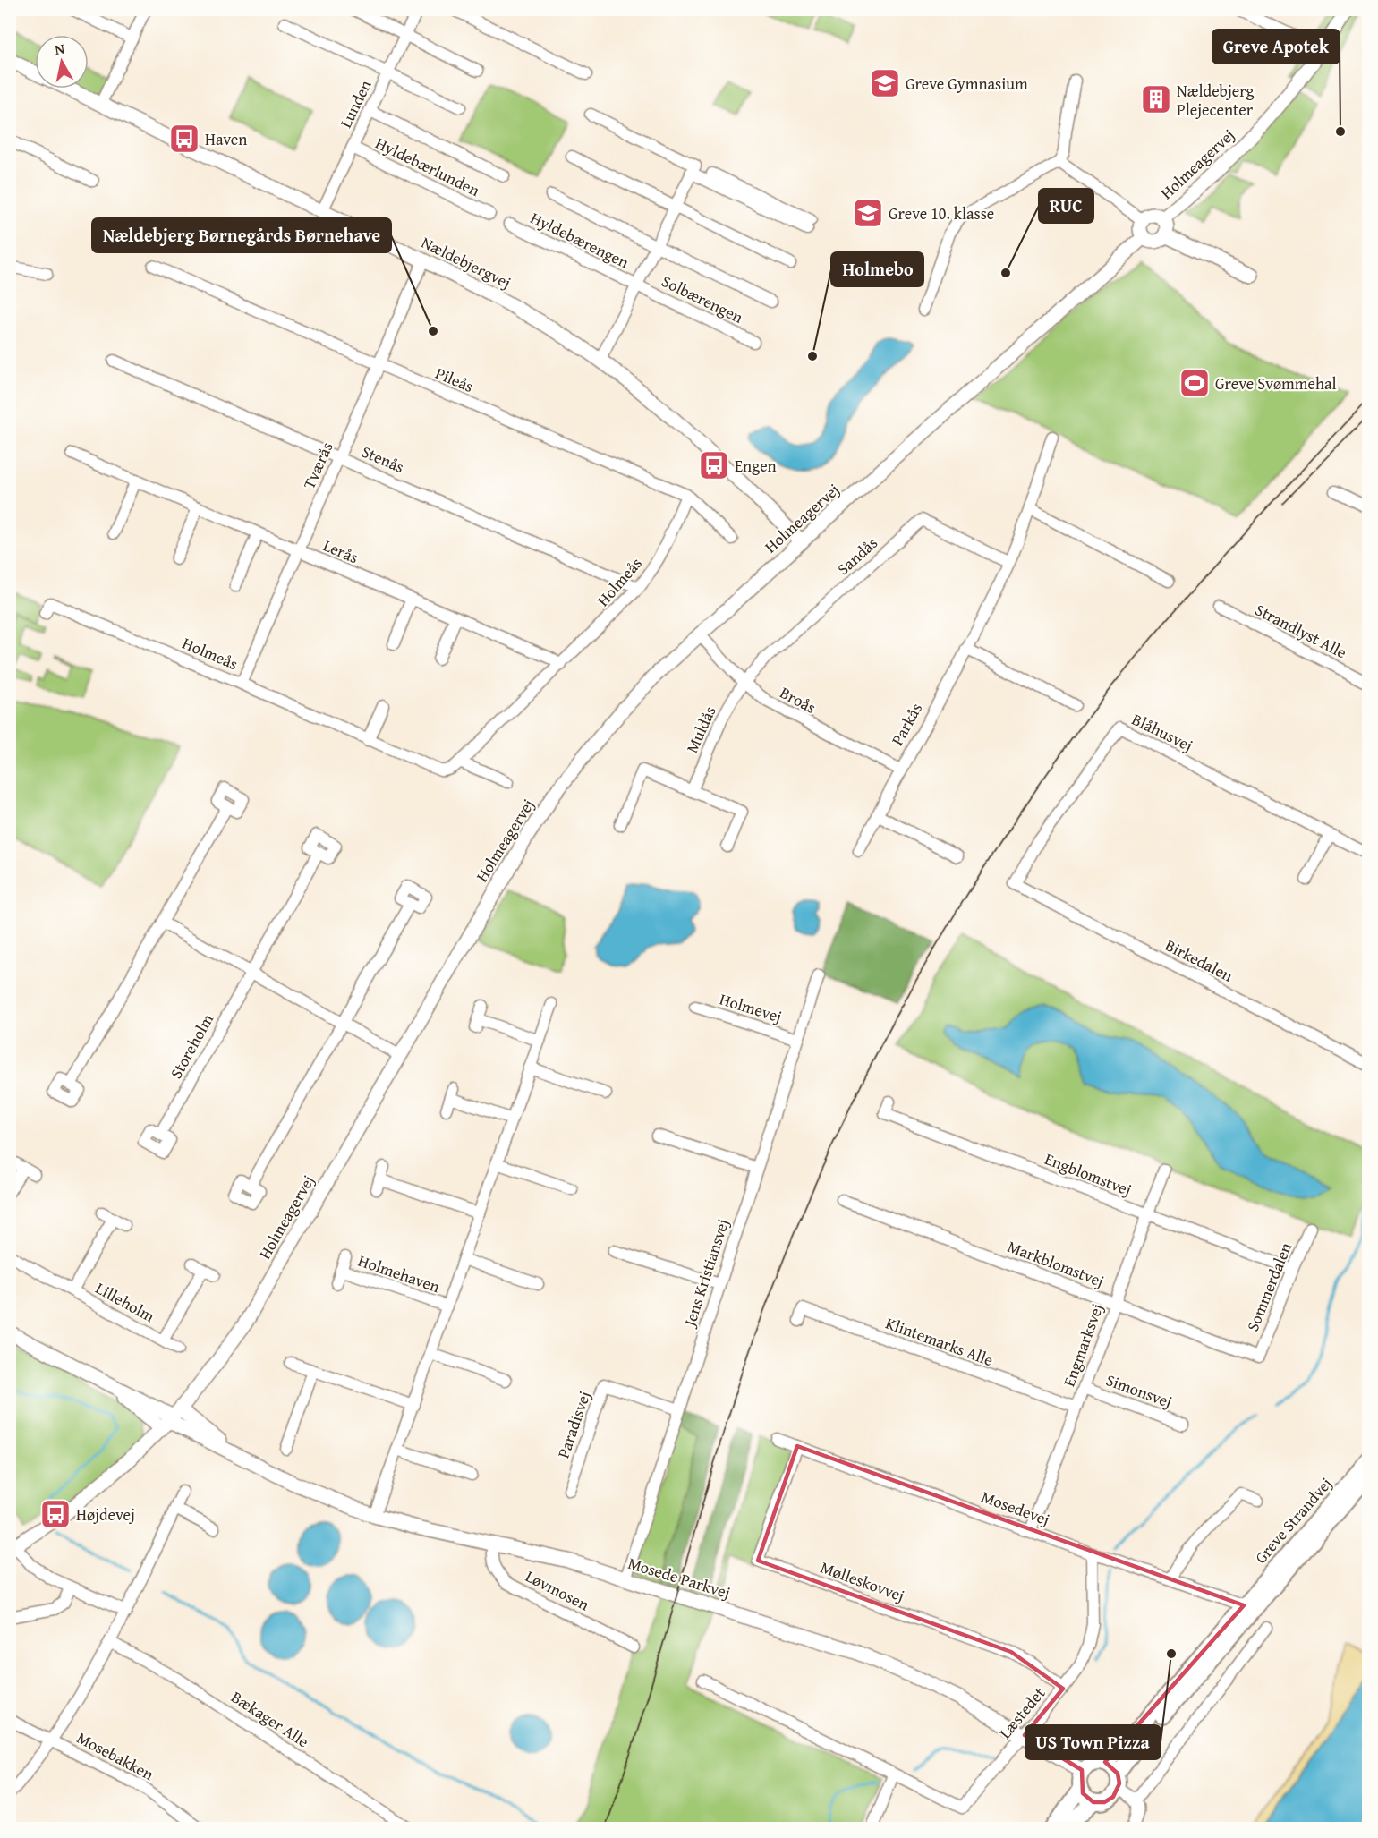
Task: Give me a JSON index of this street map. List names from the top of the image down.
{
  "streets": {
    "main road": ["Greve Strandvej"],
    "street": [
      "Lunden",
      "Holmeagervej",
      "Hyldebærlunden",
      "Hyldebærengen",
      "Nældebjergvej",
      "Solbærengen",
      "Pileås",
      "Stenås",
      "Tværås",
      "Lerås",
      "Sandås",
      "Holmeås",
      "Strandlyst Alle",
      "Broås",
      "Parkås",
      "Muldås",
      "Blåhusvej",
      "Birkedalen",
      "Holmevej",
      "Storeholm",
      "Engblomstvej",
      "Markblomstvej",
      "Jens Kristiansvej",
      "Holmehaven",
      "Sommerdalen",
      "Lilleholm",
      "Klintemarks Alle",
      "Engmarksvej",
      "Simonsvej",
      "Paradisvej",
      "Mosedevej",
      "Mosede Parkvej",
      "Mølleskovvej",
      "Løvmosen",
      "Læstedet",
      "Bækager Alle",
      "Mosebakken"
    ]
  },
  "crossings": [
    ["Lunden", "Hyldebærlunden"],
    ["Lunden", "Nældebjergvej"],
    ["Holmeagervej", "Nældebjergvej"],
    ["Holmeagervej", "Broås"],
    ["Holmeagervej", "Mosede Parkvej"],
    ["Hyldebærengen", "Solbærengen"],
    ["Nældebjergvej", "Tværås"],
    ["Pileås", "Tværås"],
    ["Pileås", "Holmeås"],
    ["Stenås", "Tværås"],
    ["Stenås", "Holmeås"],
    ["Tværås", "Lerås"],
    ["Tværås", "Holmeås"],
    ["Lerås", "Holmeås"],
    ["Sandås", "Broås"],
    ["Sandås", "Parkås"],
    ["Sandås", "Muldås"],
    ["Broås", "Parkås"],
    ["Broås", "Muldås"],
    ["Blåhusvej", "Birkedalen"],
    ["Holmevej", "Jens Kristiansvej"],
    ["Engblomstvej", "Sommerdalen"],
    ["Engblomstvej", "Engmarksvej"],
    ["Markblomstvej", "Sommerdalen"],
    ["Markblomstvej", "Engmarksvej"],
    ["Jens Kristiansvej", "Paradisvej"],
    ["Jens Kristiansvej", "Mosede Parkvej"],
    ["Holmehaven", "Mosede Parkvej"],
    ["Klintemarks Alle", "Engmarksvej"],
    ["Engmarksvej", "Simonsvej"],
    ["Engmarksvej", "Mosedevej"],
    ["Mosedevej", "Greve Strandvej"],
    ["Mosedevej", "Mølleskovvej"],
    ["Mosedevej", "Læstedet"],
    ["Mosede Parkvej", "Løvmosen"],
    ["Mosede Parkvej", "Læstedet"],
    ["Mølleskovvej", "Læstedet"]
  ],
  "places": {
    "school or university": ["Greve Gymnasium", "Greve 10. klasse"],
    "building": ["Nældebjerg Plejecenter"],
    "other": [
      "Greve Apotek",
      "RUC",
      "Nældebjerg Børnegårds Børnehave",
      "Holmebo",
      "US Town Pizza"
    ],
    "bus stop": ["Haven", "Engen", "Højdevej"],
    "sports": ["Greve Svømmehal"]
  },
  "north": "top"
}
